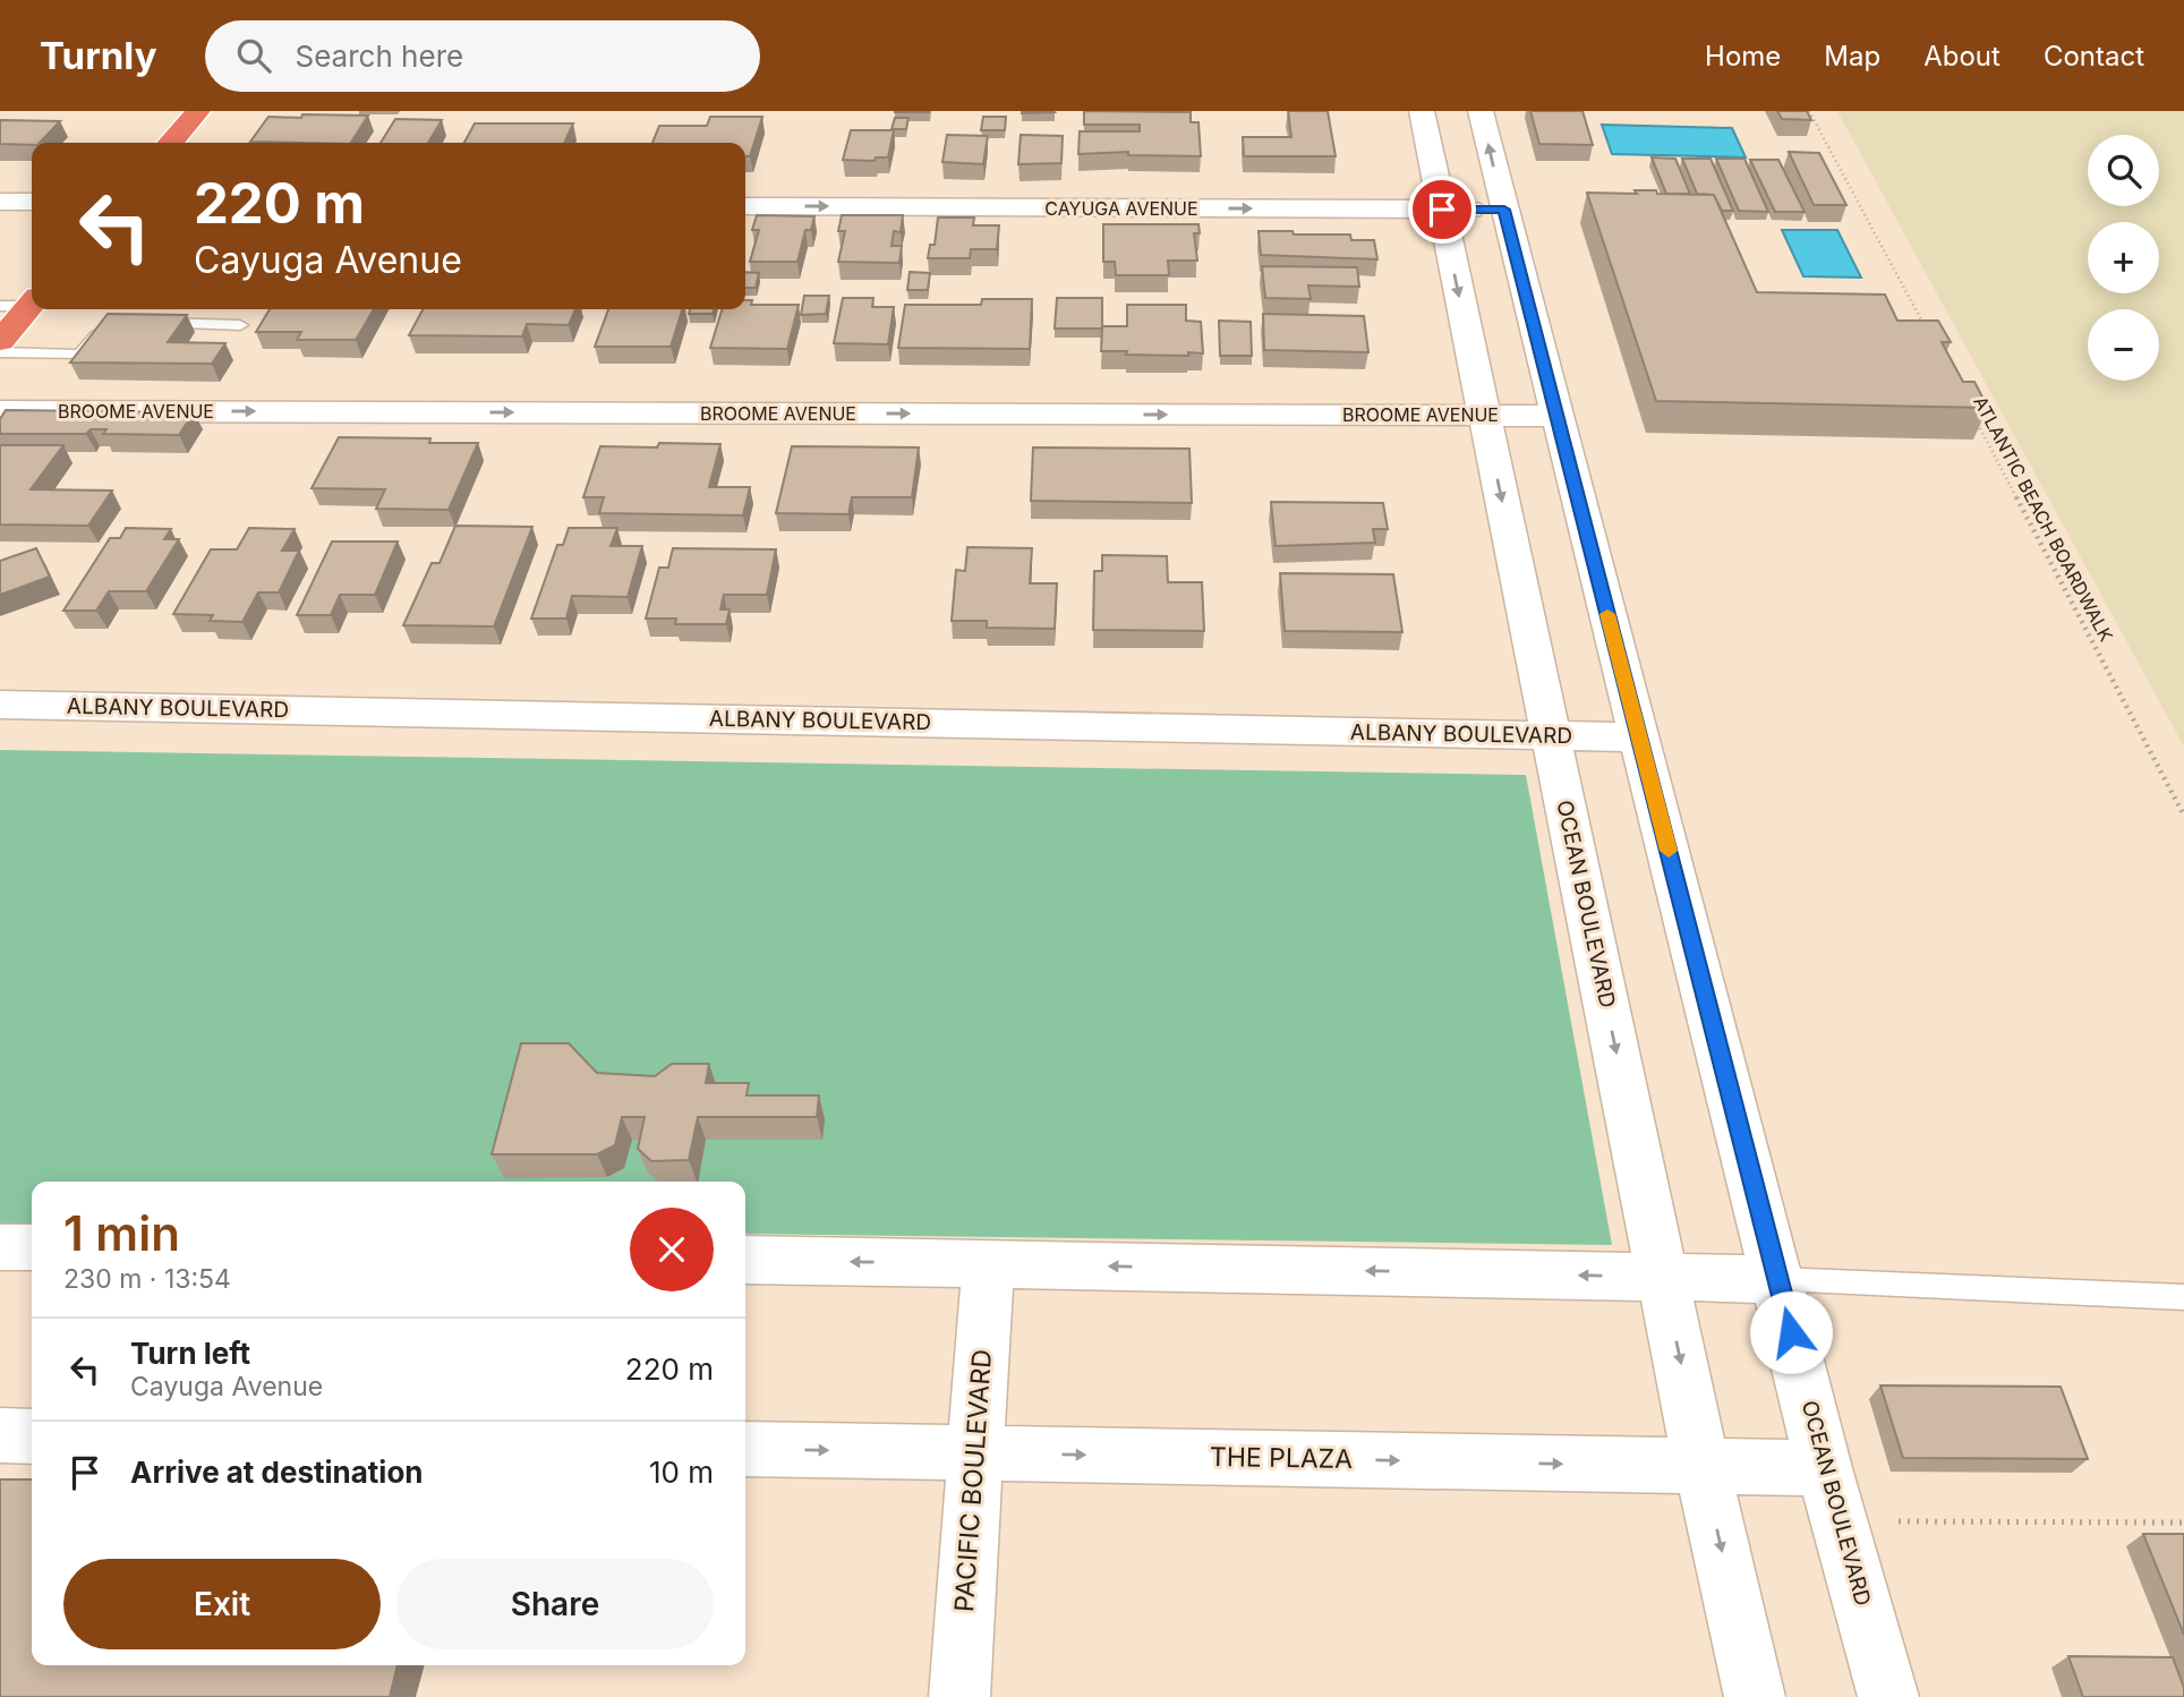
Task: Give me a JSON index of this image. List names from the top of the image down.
{
  "streets": {
    "street": [
      "CAYUGA AVENUE",
      "BROOME AVENUE",
      "ALBANY BOULEVARD",
      "OCEAN BOULEVARD",
      "THE PLAZA",
      "PACIFIC BOULEVARD"
    ],
    "path": ["ATLANTIC BEACH BOARDWALK"]
  },
  "crossings": [
    ["CAYUGA AVENUE", "OCEAN BOULEVARD"],
    ["BROOME AVENUE", "OCEAN BOULEVARD"],
    ["ALBANY BOULEVARD", "OCEAN BOULEVARD"],
    ["OCEAN BOULEVARD", "THE PLAZA"],
    ["THE PLAZA", "PACIFIC BOULEVARD"]
  ],
  "one_way": ["CAYUGA AVENUE", "BROOME AVENUE"],
  "page": {
    "header": "Turnly",
    "search": "Search here",
    "nav": [
      "Home",
      "Map",
      "About",
      "Contact"
    ],
    "map_buttons": ["+", "−"],
    "turn": ["220 m", "Cayuga Avenue"],
    "heading": ["1 min", "230 m · 13:54"],
    "list": [
      {
        "name": "Turn left",
        "note": "Cayuga Avenue",
        "value": "220 m"
      },
      {
        "name": "Arrive at destination",
        "value": "10 m"
      }
    ],
    "buttons": ["Exit", "Share"]
  }
}
